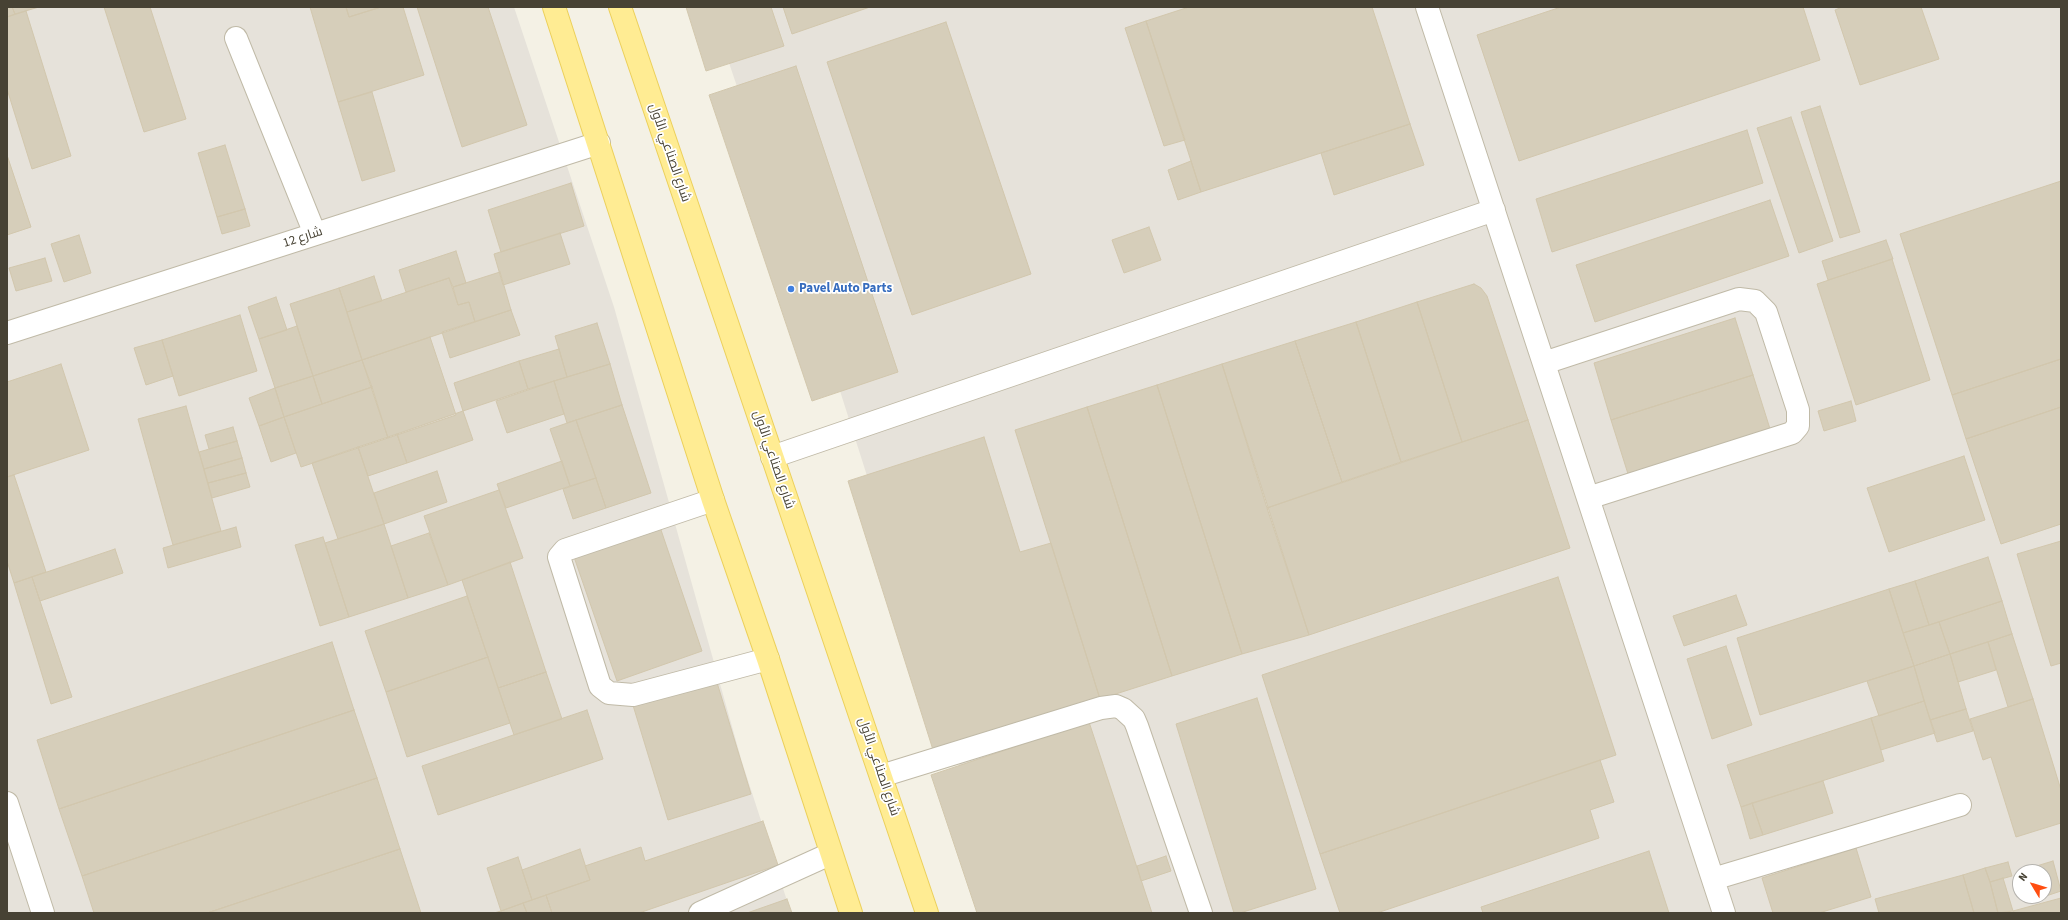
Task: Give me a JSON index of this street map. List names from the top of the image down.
{
  "streets": {
    "main road": ["شارع الصناعي الأول"],
    "street": ["شارع 12"]
  },
  "places": ["Pavel Auto Parts"],
  "north": "top left"
}
